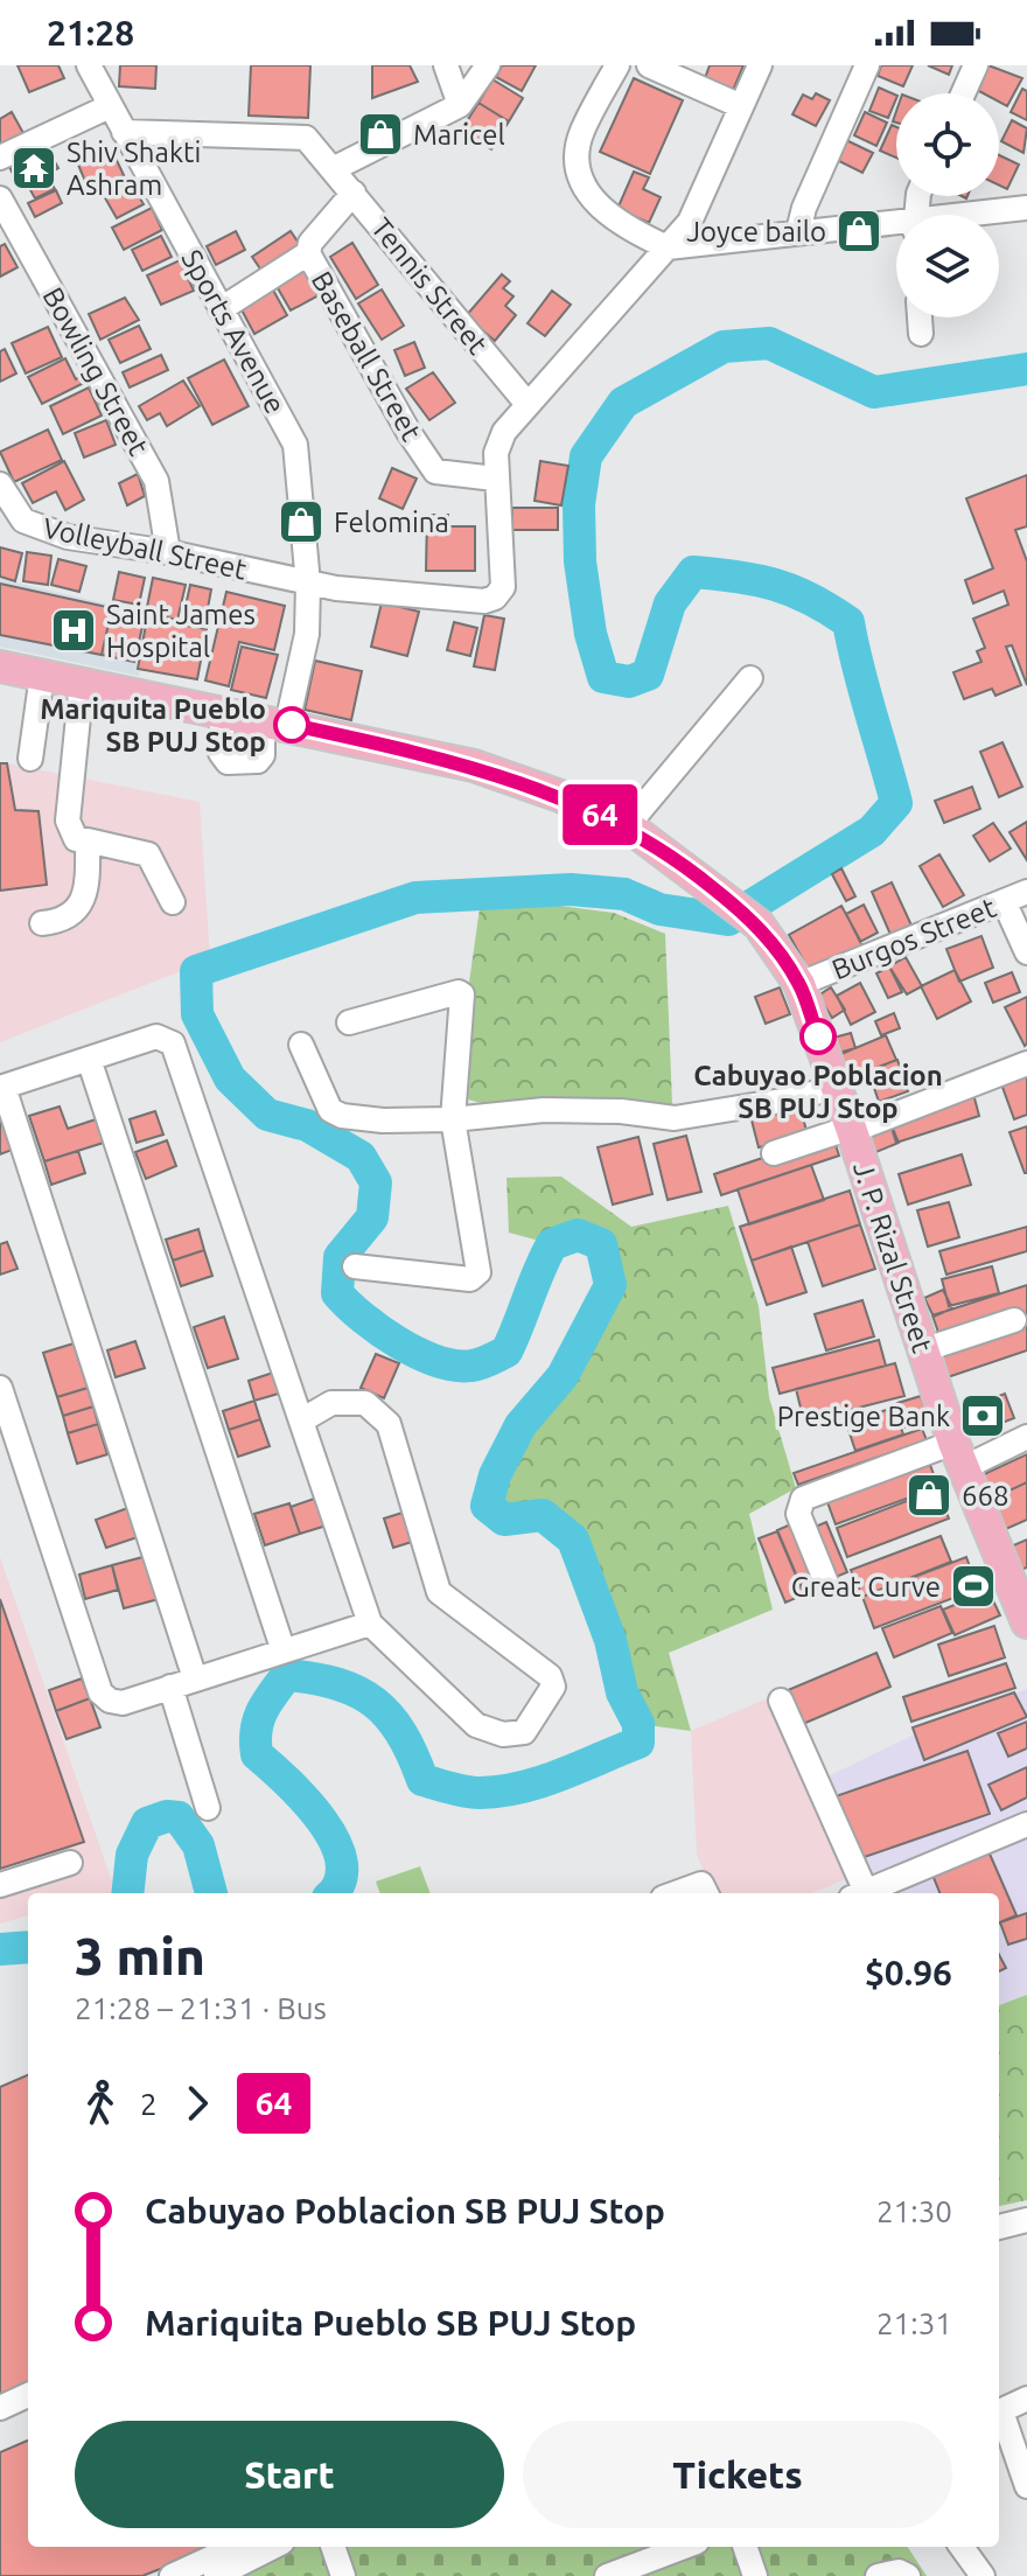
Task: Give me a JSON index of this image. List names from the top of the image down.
{
  "streets": {
    "main road": ["J. P. Rizal Street"],
    "street": [
      "Tennis Street",
      "Sports Avenue",
      "Baseball Street",
      "Bowling Street",
      "Volleyball Street",
      "Burgos Street"
    ]
  },
  "crossings": [
    ["Tennis Street", "Sports Avenue"],
    ["Tennis Street", "Baseball Street"],
    ["Sports Avenue", "Volleyball Street"],
    ["Sports Avenue", "J. P. Rizal Street"],
    ["Baseball Street", "Volleyball Street"],
    ["Bowling Street", "Volleyball Street"],
    ["Burgos Street", "J. P. Rizal Street"]
  ],
  "places": {
    "shop": [
      "Maricel",
      "Joyce bailo",
      "Felomina",
      "668"
    ],
    "temple": ["Shiv Shakti Ashram"],
    "hospital": ["Saint James Hospital"],
    "other": ["Mariquita Pueblo SB PUJ Stop", "Cabuyao Poblacion SB PUJ Stop"],
    "bank": ["Prestige Bank"],
    "sports": ["Great Curve"]
  },
  "lines": ["bus line 64"],
  "page": {
    "status": "21:28",
    "on_map": "64",
    "heading": ["3 min", "21:28 – 21:31 · Bus", "$0.96"],
    "legs": ["2", "64"],
    "list": [
      {
        "name": "Cabuyao Poblacion SB PUJ Stop",
        "value": "21:30"
      },
      {
        "name": "Mariquita Pueblo SB PUJ Stop",
        "value": "21:31"
      }
    ],
    "buttons": ["Start", "Tickets"]
  }
}
